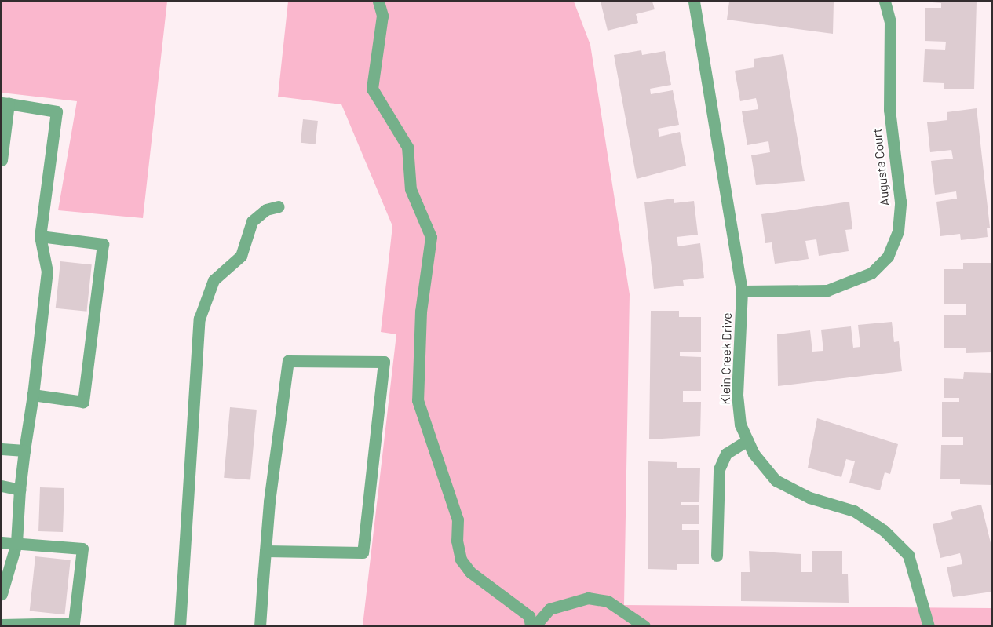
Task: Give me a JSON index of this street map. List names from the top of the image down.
{
  "streets": {
    "street": ["Augusta Court", "Klein Creek Drive"]
  },
  "crossings": [
    ["Augusta Court", "Klein Creek Drive"]
  ]
}
